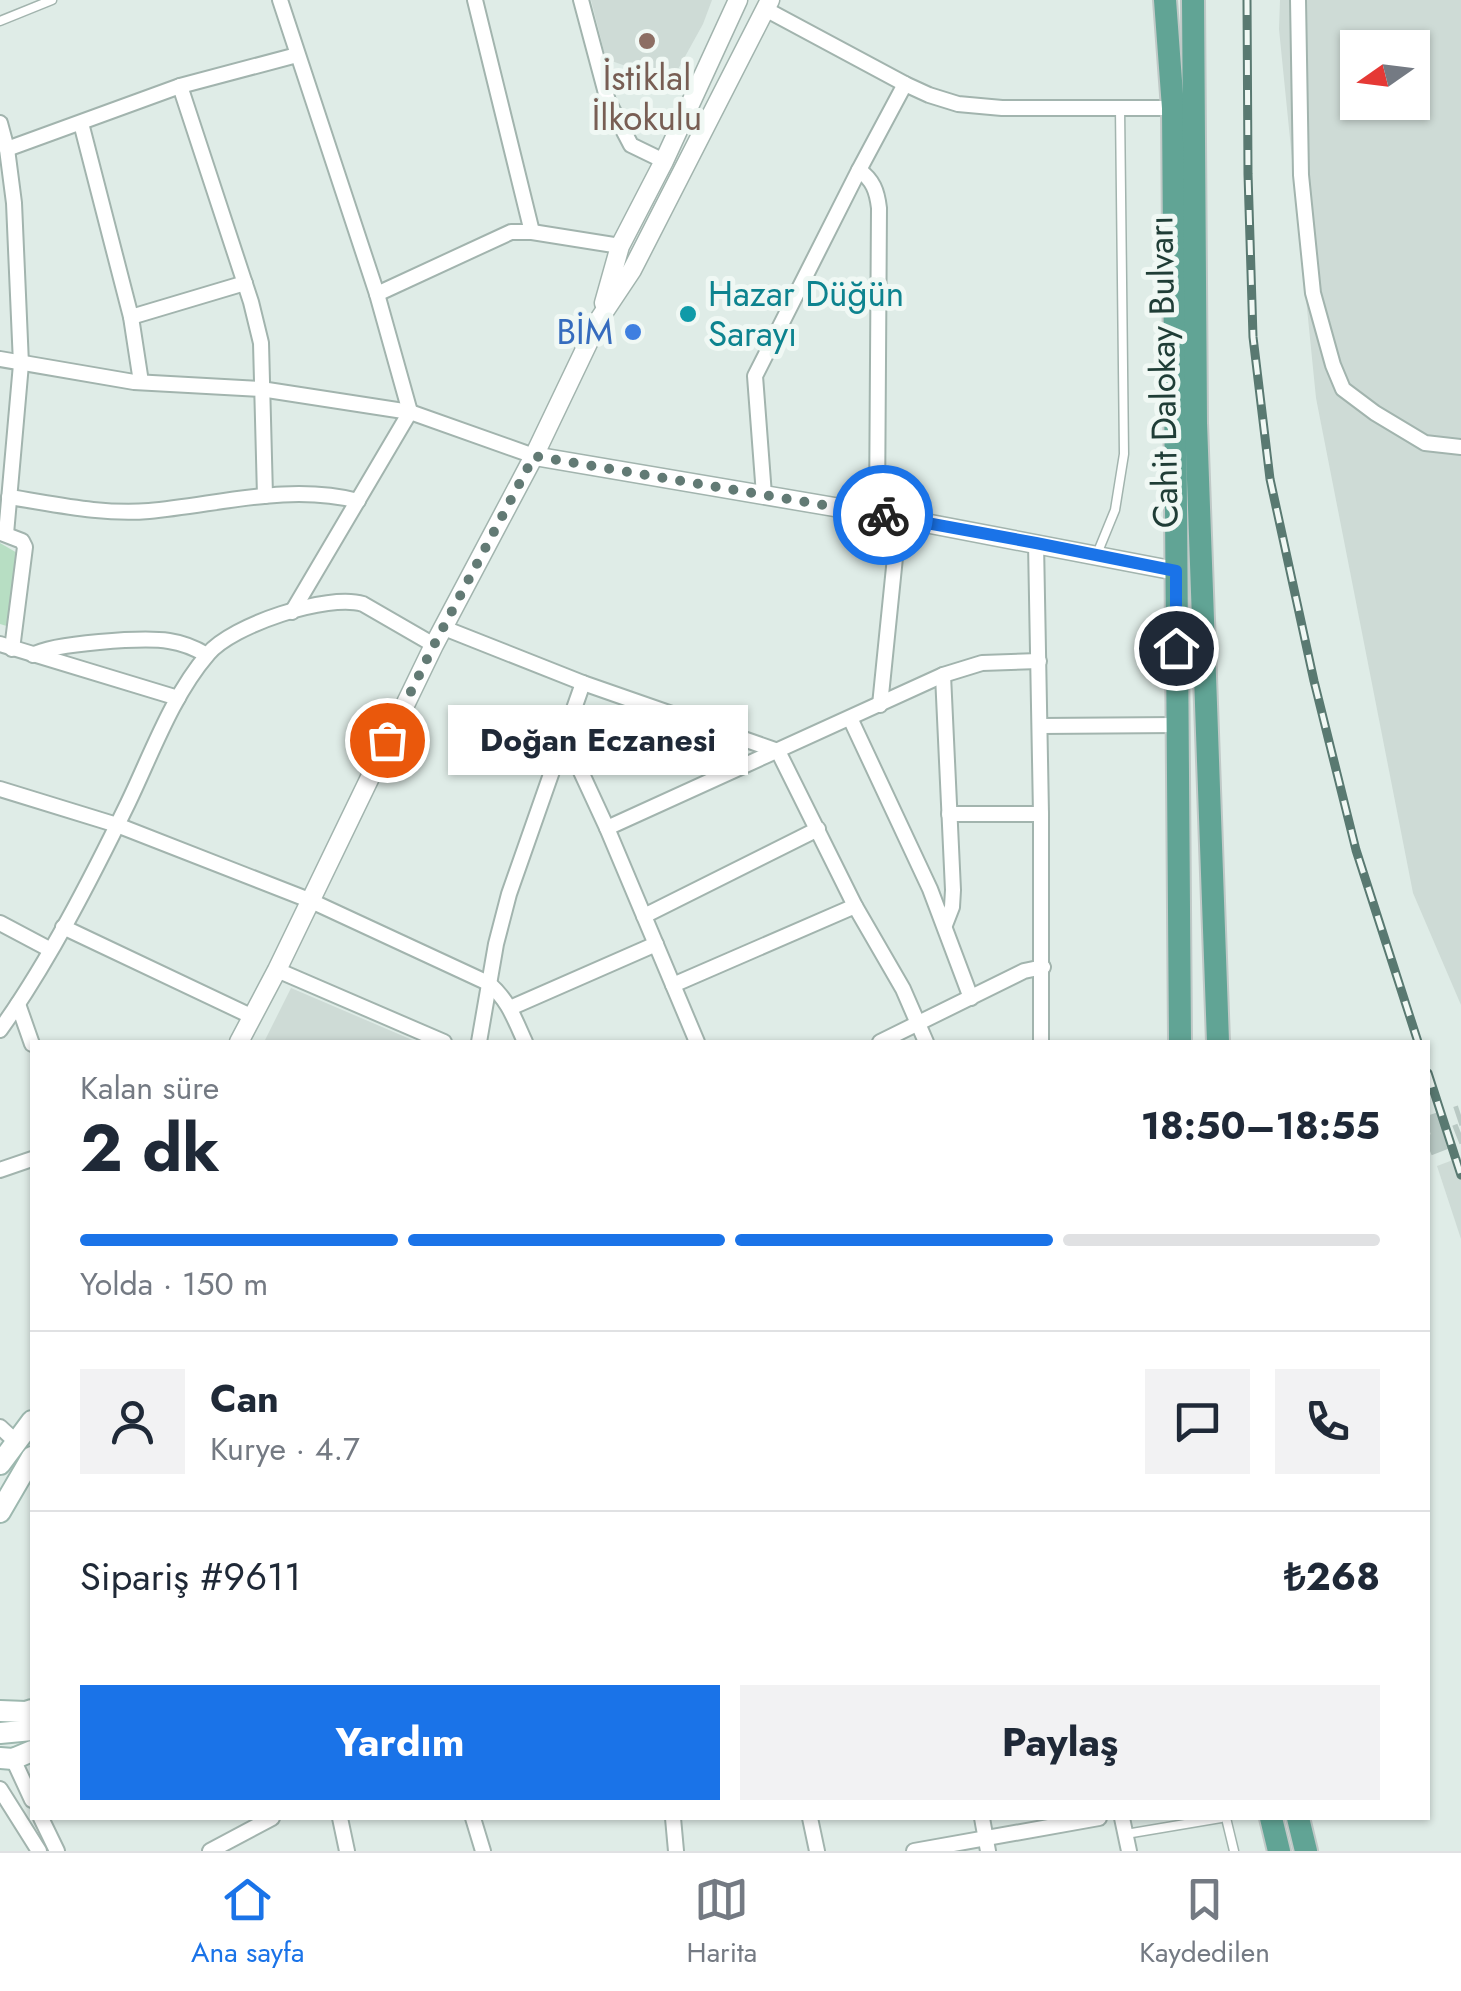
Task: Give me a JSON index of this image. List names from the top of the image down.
{
  "streets": {
    "main road": ["Cahit Dalokay Bulvarı"]
  },
  "places": [
    "İstiklal İlkokulu",
    "Hazar Düğün Sarayı",
    "BİM",
    "Doğan Eczanesi"
  ],
  "north": "left",
  "page": {
    "bubble": "Doğan Eczanesi",
    "heading": ["2 dk", "Kalan süre", "18:50–18:55"],
    "panel": [
      "Can",
      "Kurye · 4.7",
      "Sipariş #9611",
      "₺268"
    ],
    "bar": "Yolda · 150 m",
    "buttons": ["Yardım", "Paylaş"],
    "tabs": ["Ana sayfa", "Harita", "Kaydedilen"]
  }
}
